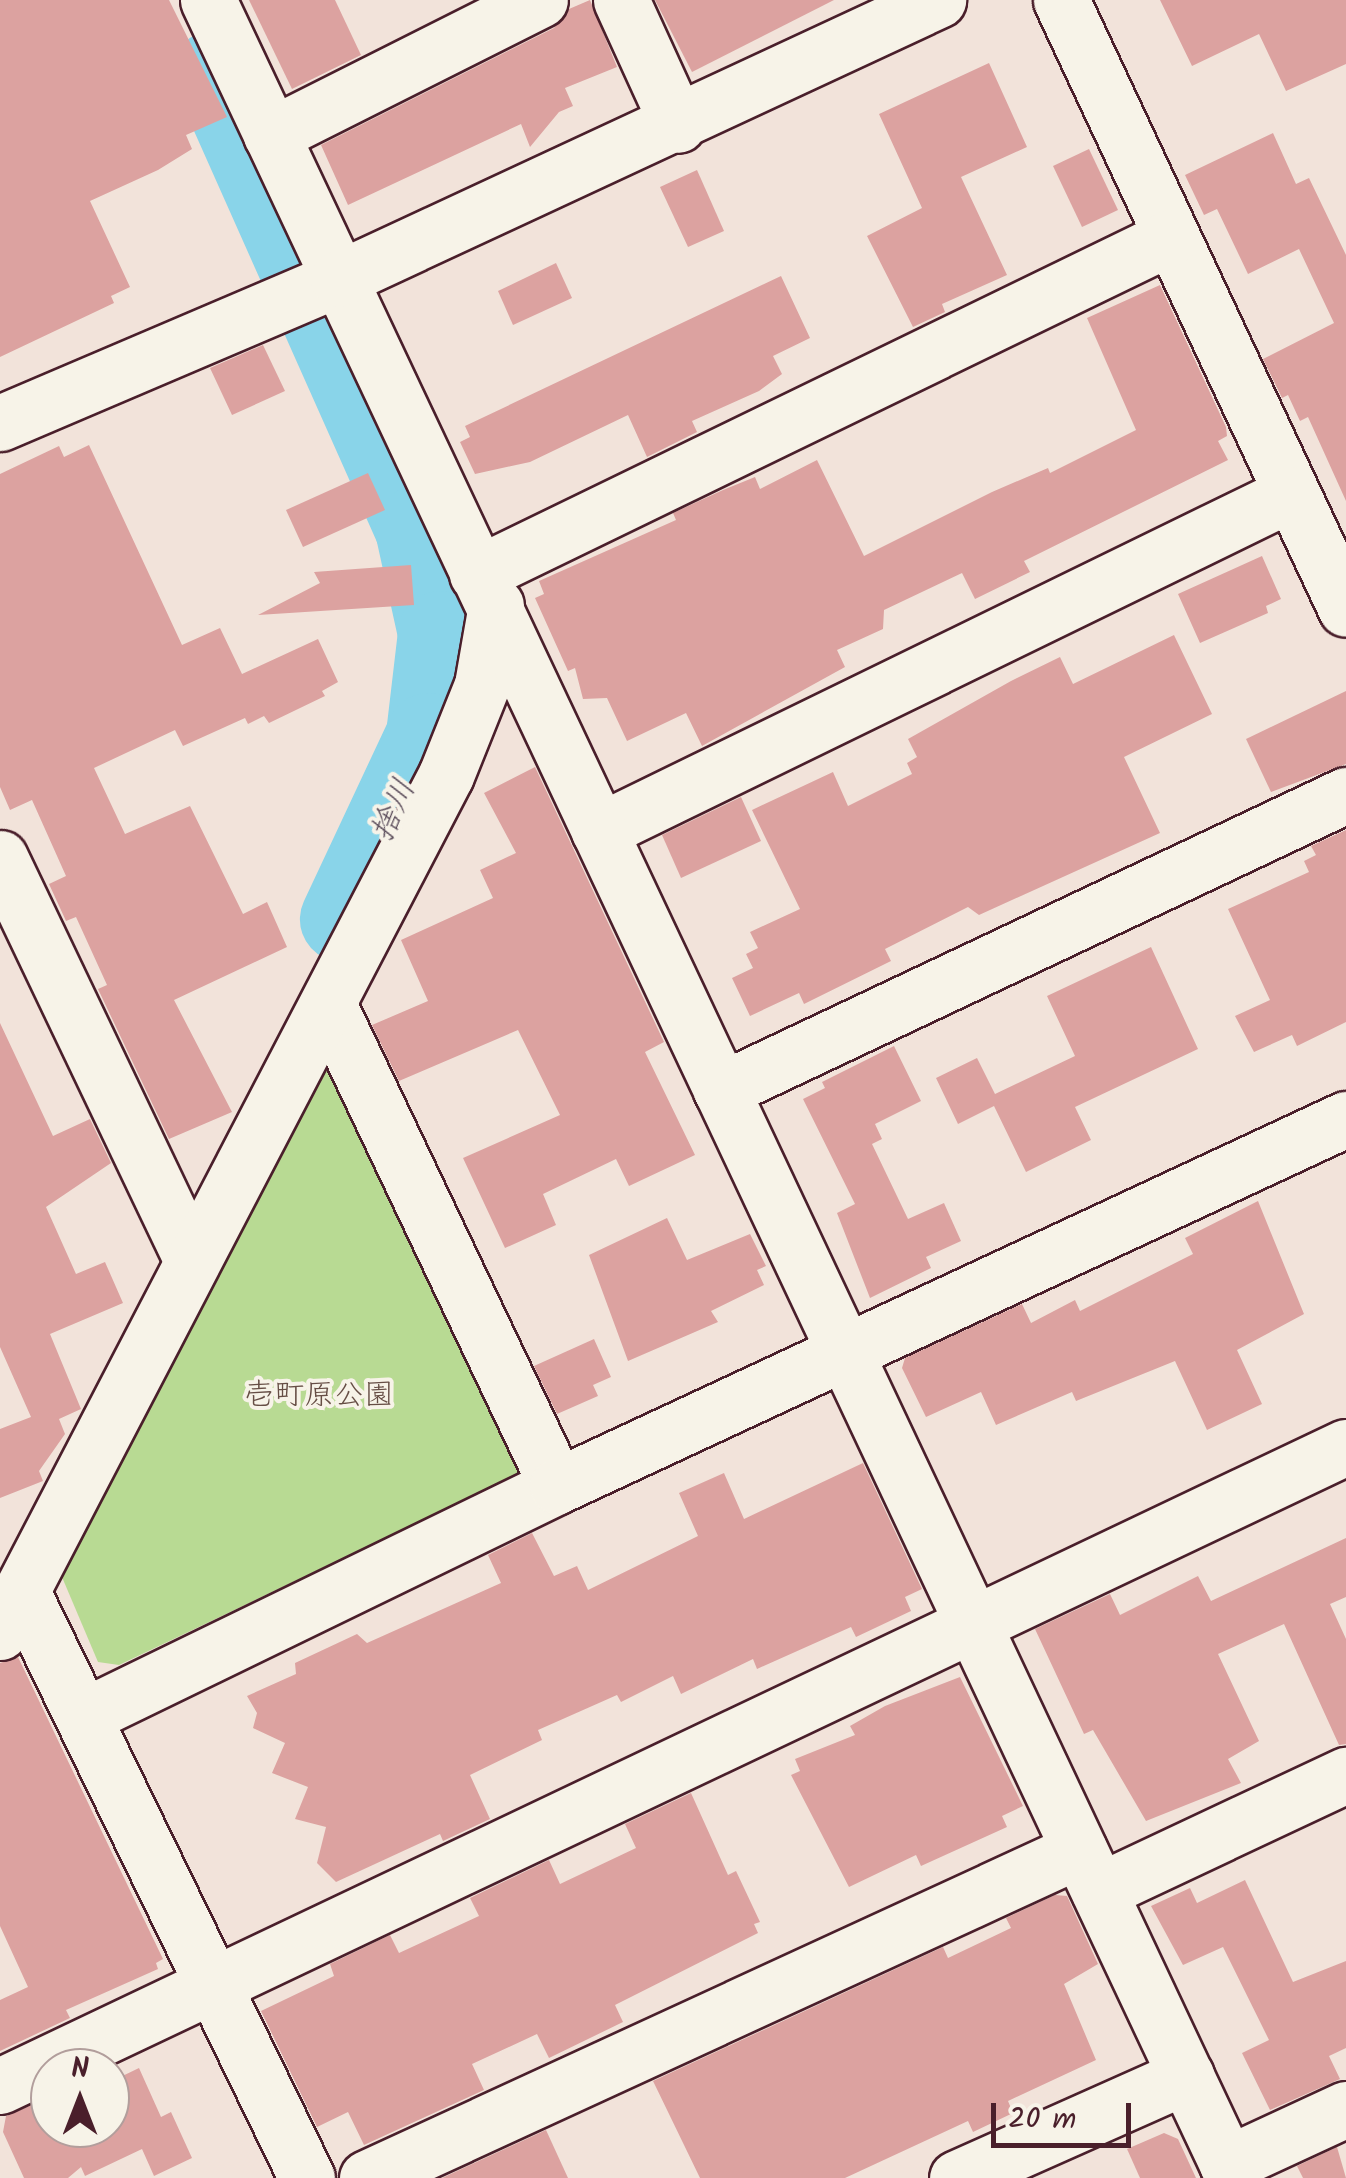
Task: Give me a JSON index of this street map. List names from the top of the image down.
{
  "water": ["捨川"],
  "parks": ["壱町原公園"],
  "scale_bar": "20 m",
  "north": "top"
}
